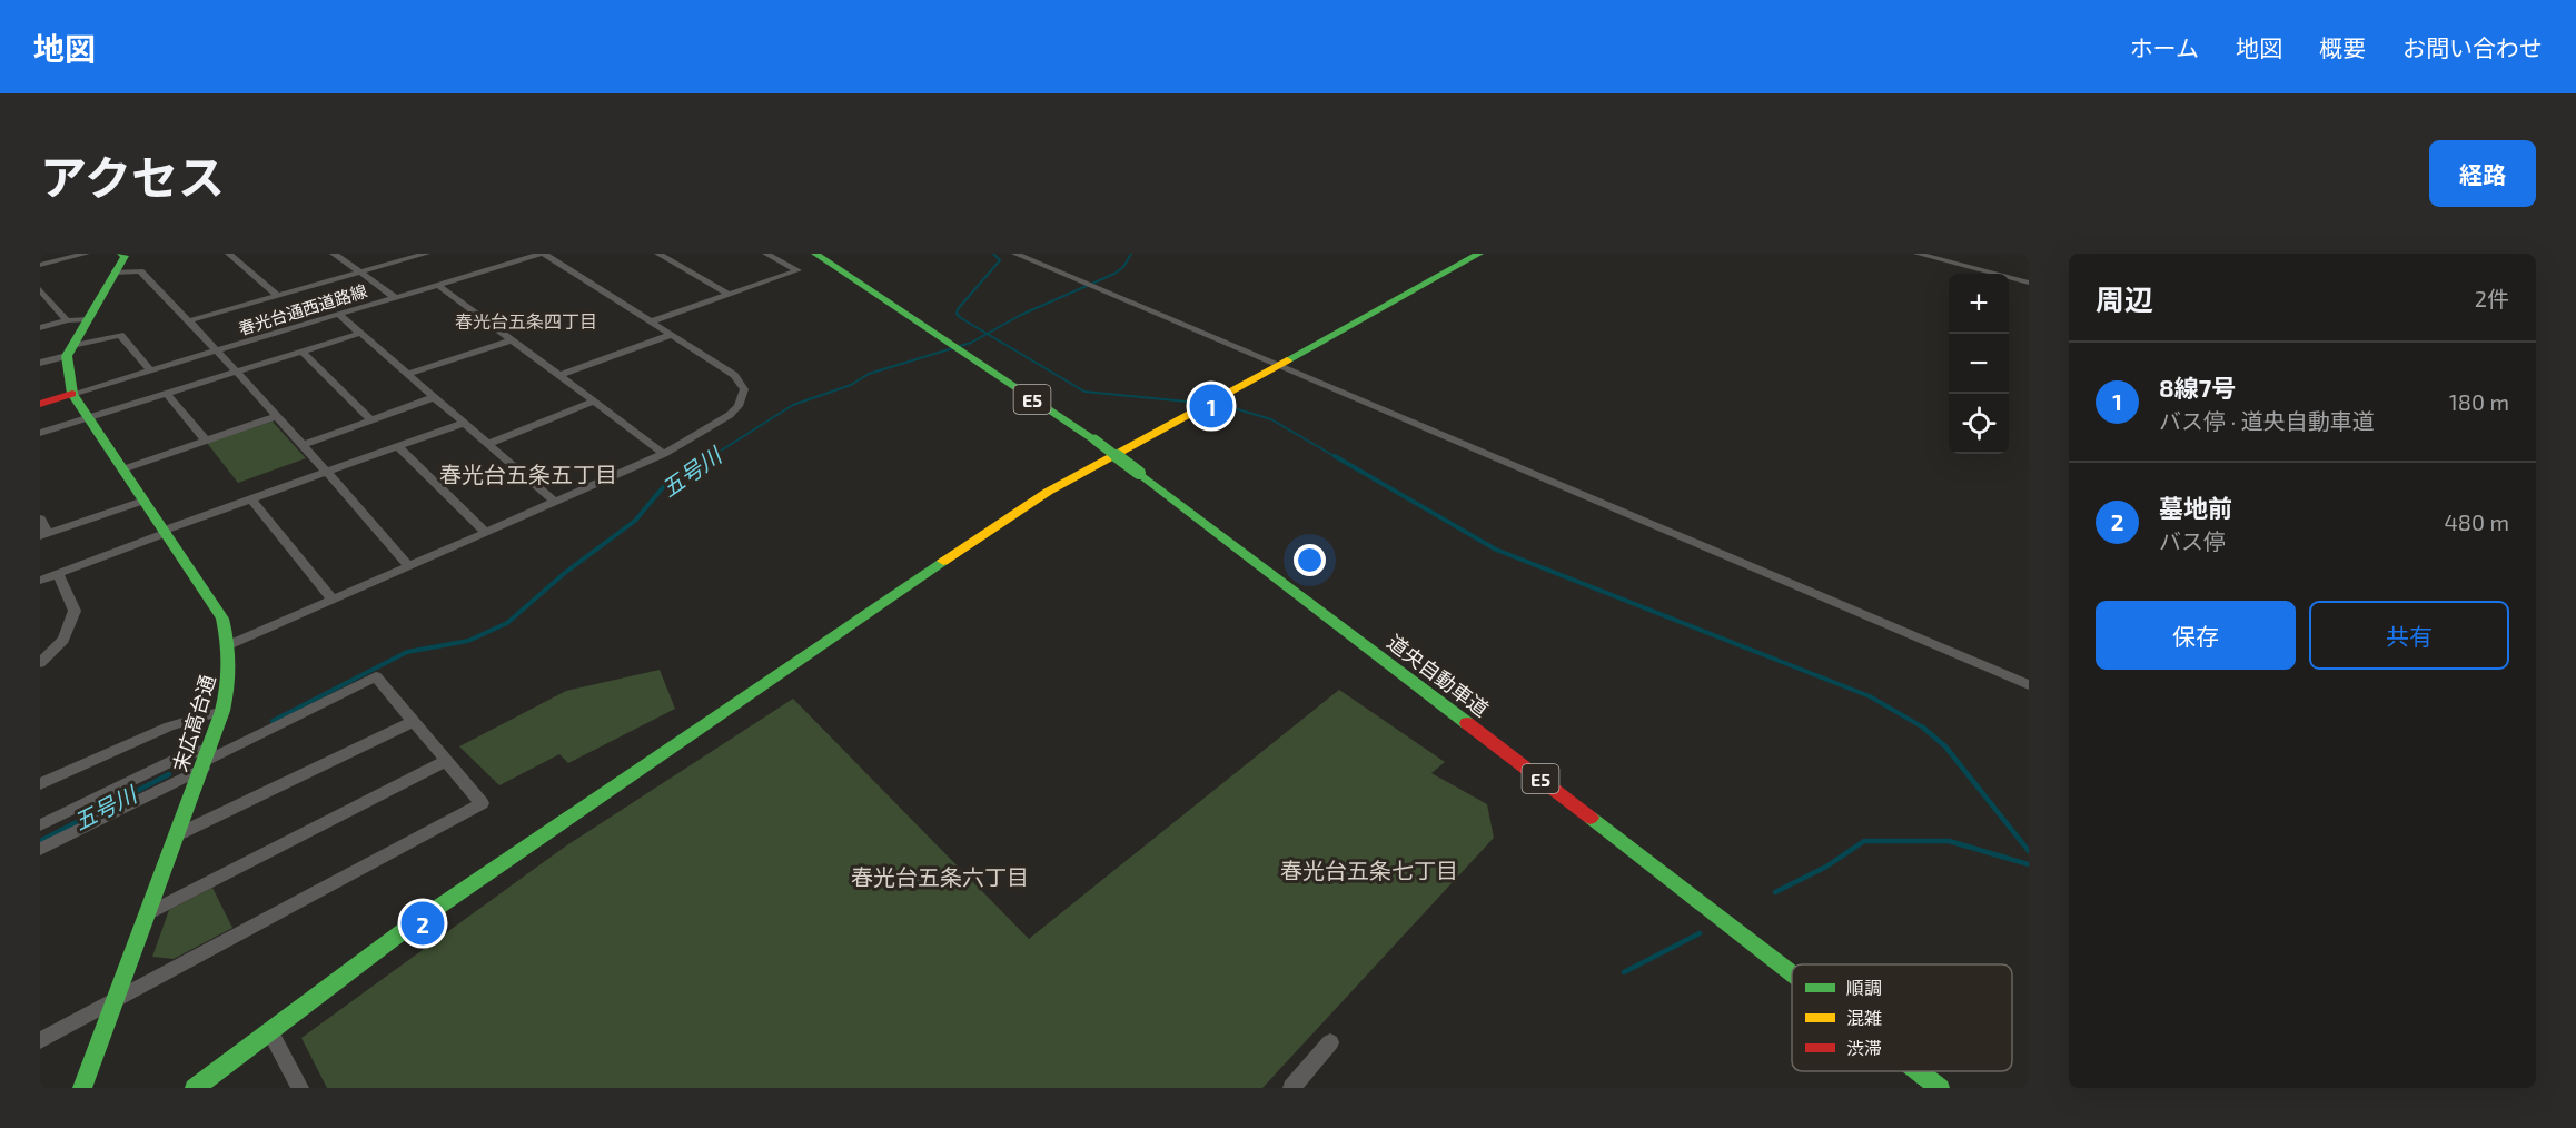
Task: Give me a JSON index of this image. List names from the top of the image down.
{
  "streets": {
    "main road": ["E5", "道央自動車道", "末広高台通"],
    "street": ["春光台通西道路線"]
  },
  "crossings": [
    ["春光台通西道路線", "末広高台通"]
  ],
  "districts": [
    "春光台五条四丁目",
    "春光台五条五丁目",
    "春光台五条七丁目",
    "春光台五条六丁目"
  ],
  "water": ["五号川"],
  "legend": ["順調", "混雑", "渋滞"],
  "page": {
    "header": "地図",
    "nav": [
      "ホーム",
      "地図",
      "概要",
      "お問い合わせ"
    ],
    "title": "アクセス",
    "buttons": [
      "経路",
      ["保存", "共有"]
    ],
    "heading": ["周辺", "2件"],
    "map_buttons": ["+", "−"],
    "list": [
      {
        "mark": "1",
        "name": "8線7号",
        "note": "バス停 · 道央自動車道",
        "value": "180 m"
      },
      {
        "mark": "2",
        "name": "墓地前",
        "note": "バス停",
        "value": "480 m"
      }
    ],
    "pins": ["1", "2"]
  }
}
